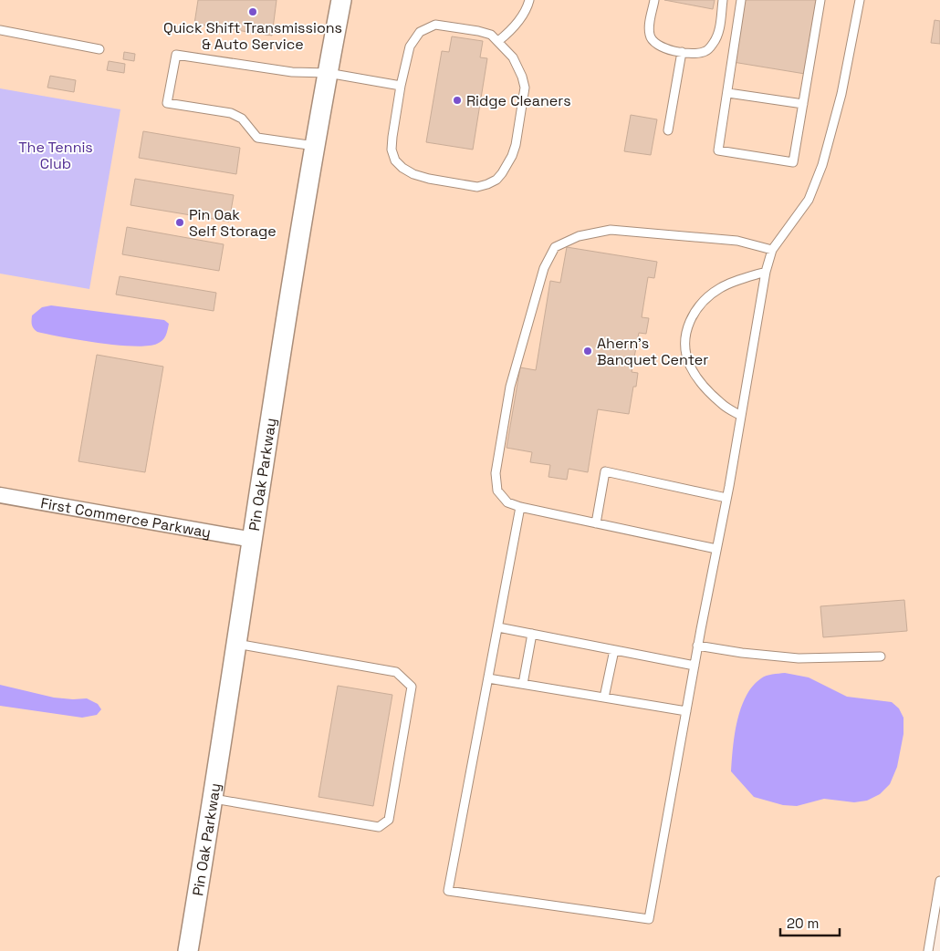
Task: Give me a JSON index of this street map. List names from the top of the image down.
{
  "streets": {
    "street": ["Pin Oak Parkway", "First Commerce Parkway"]
  },
  "crossings": [
    ["Pin Oak Parkway", "First Commerce Parkway"]
  ],
  "parks": ["The Tennis Club"],
  "places": [
    "Quick Shift Transmissions & Auto Service",
    "Ridge Cleaners",
    "Pin Oak Self Storage",
    "Ahern's Banquet Center"
  ],
  "scale_bar": "20 m"
}
